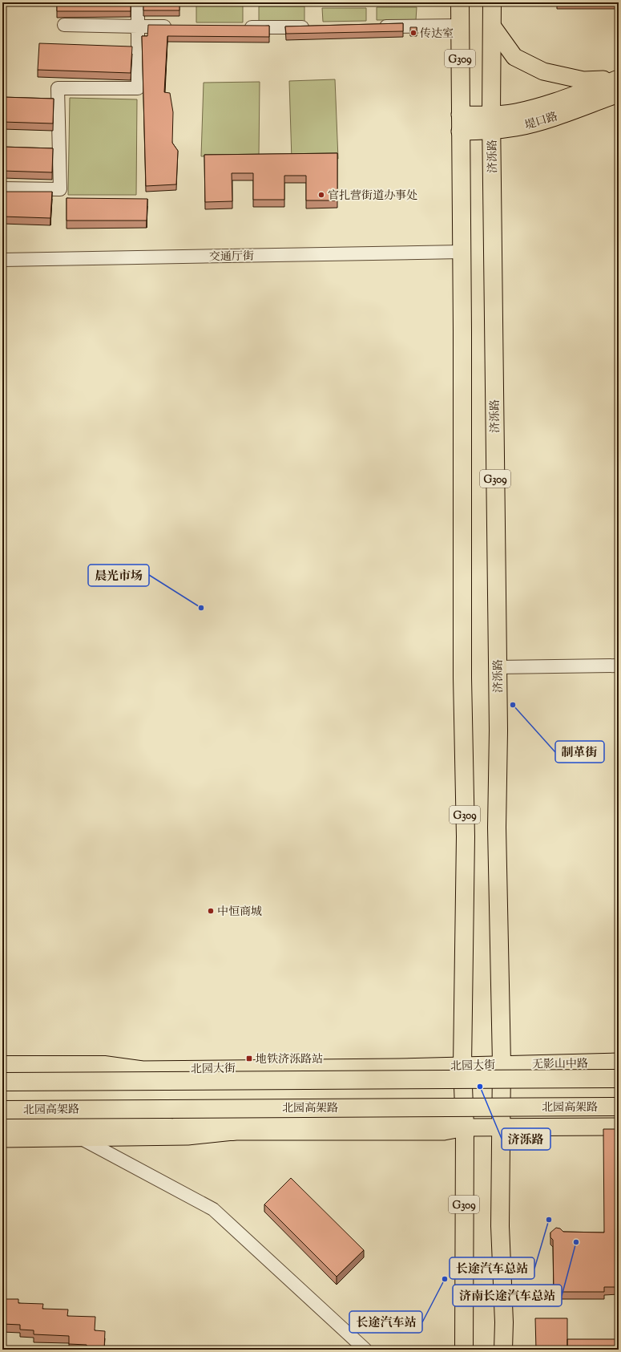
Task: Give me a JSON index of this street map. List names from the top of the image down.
{
  "streets": {
    "highway": ["G309", "济泺路", "北园高架路"],
    "main road": ["堤口路", "无影山中路", "北园大街"],
    "street": ["交通厅街"]
  },
  "crossings": [
    ["G309", "堤口路"],
    ["G309", "交通厅街"],
    ["G309", "北园大街"],
    ["堤口路", "济泺路"],
    ["济泺路", "无影山中路"],
    ["济泺路", "北园大街"],
    ["无影山中路", "北园大街"]
  ],
  "places": {
    "other": [
      "传达室",
      "官扎营街道办事处",
      "晨光市场",
      "制革街",
      "中恒商城",
      "济泺路",
      "长途汽车总站",
      "济南长途汽车总站",
      "长途汽车站"
    ],
    "transit": ["地铁济泺路站"]
  }
}
